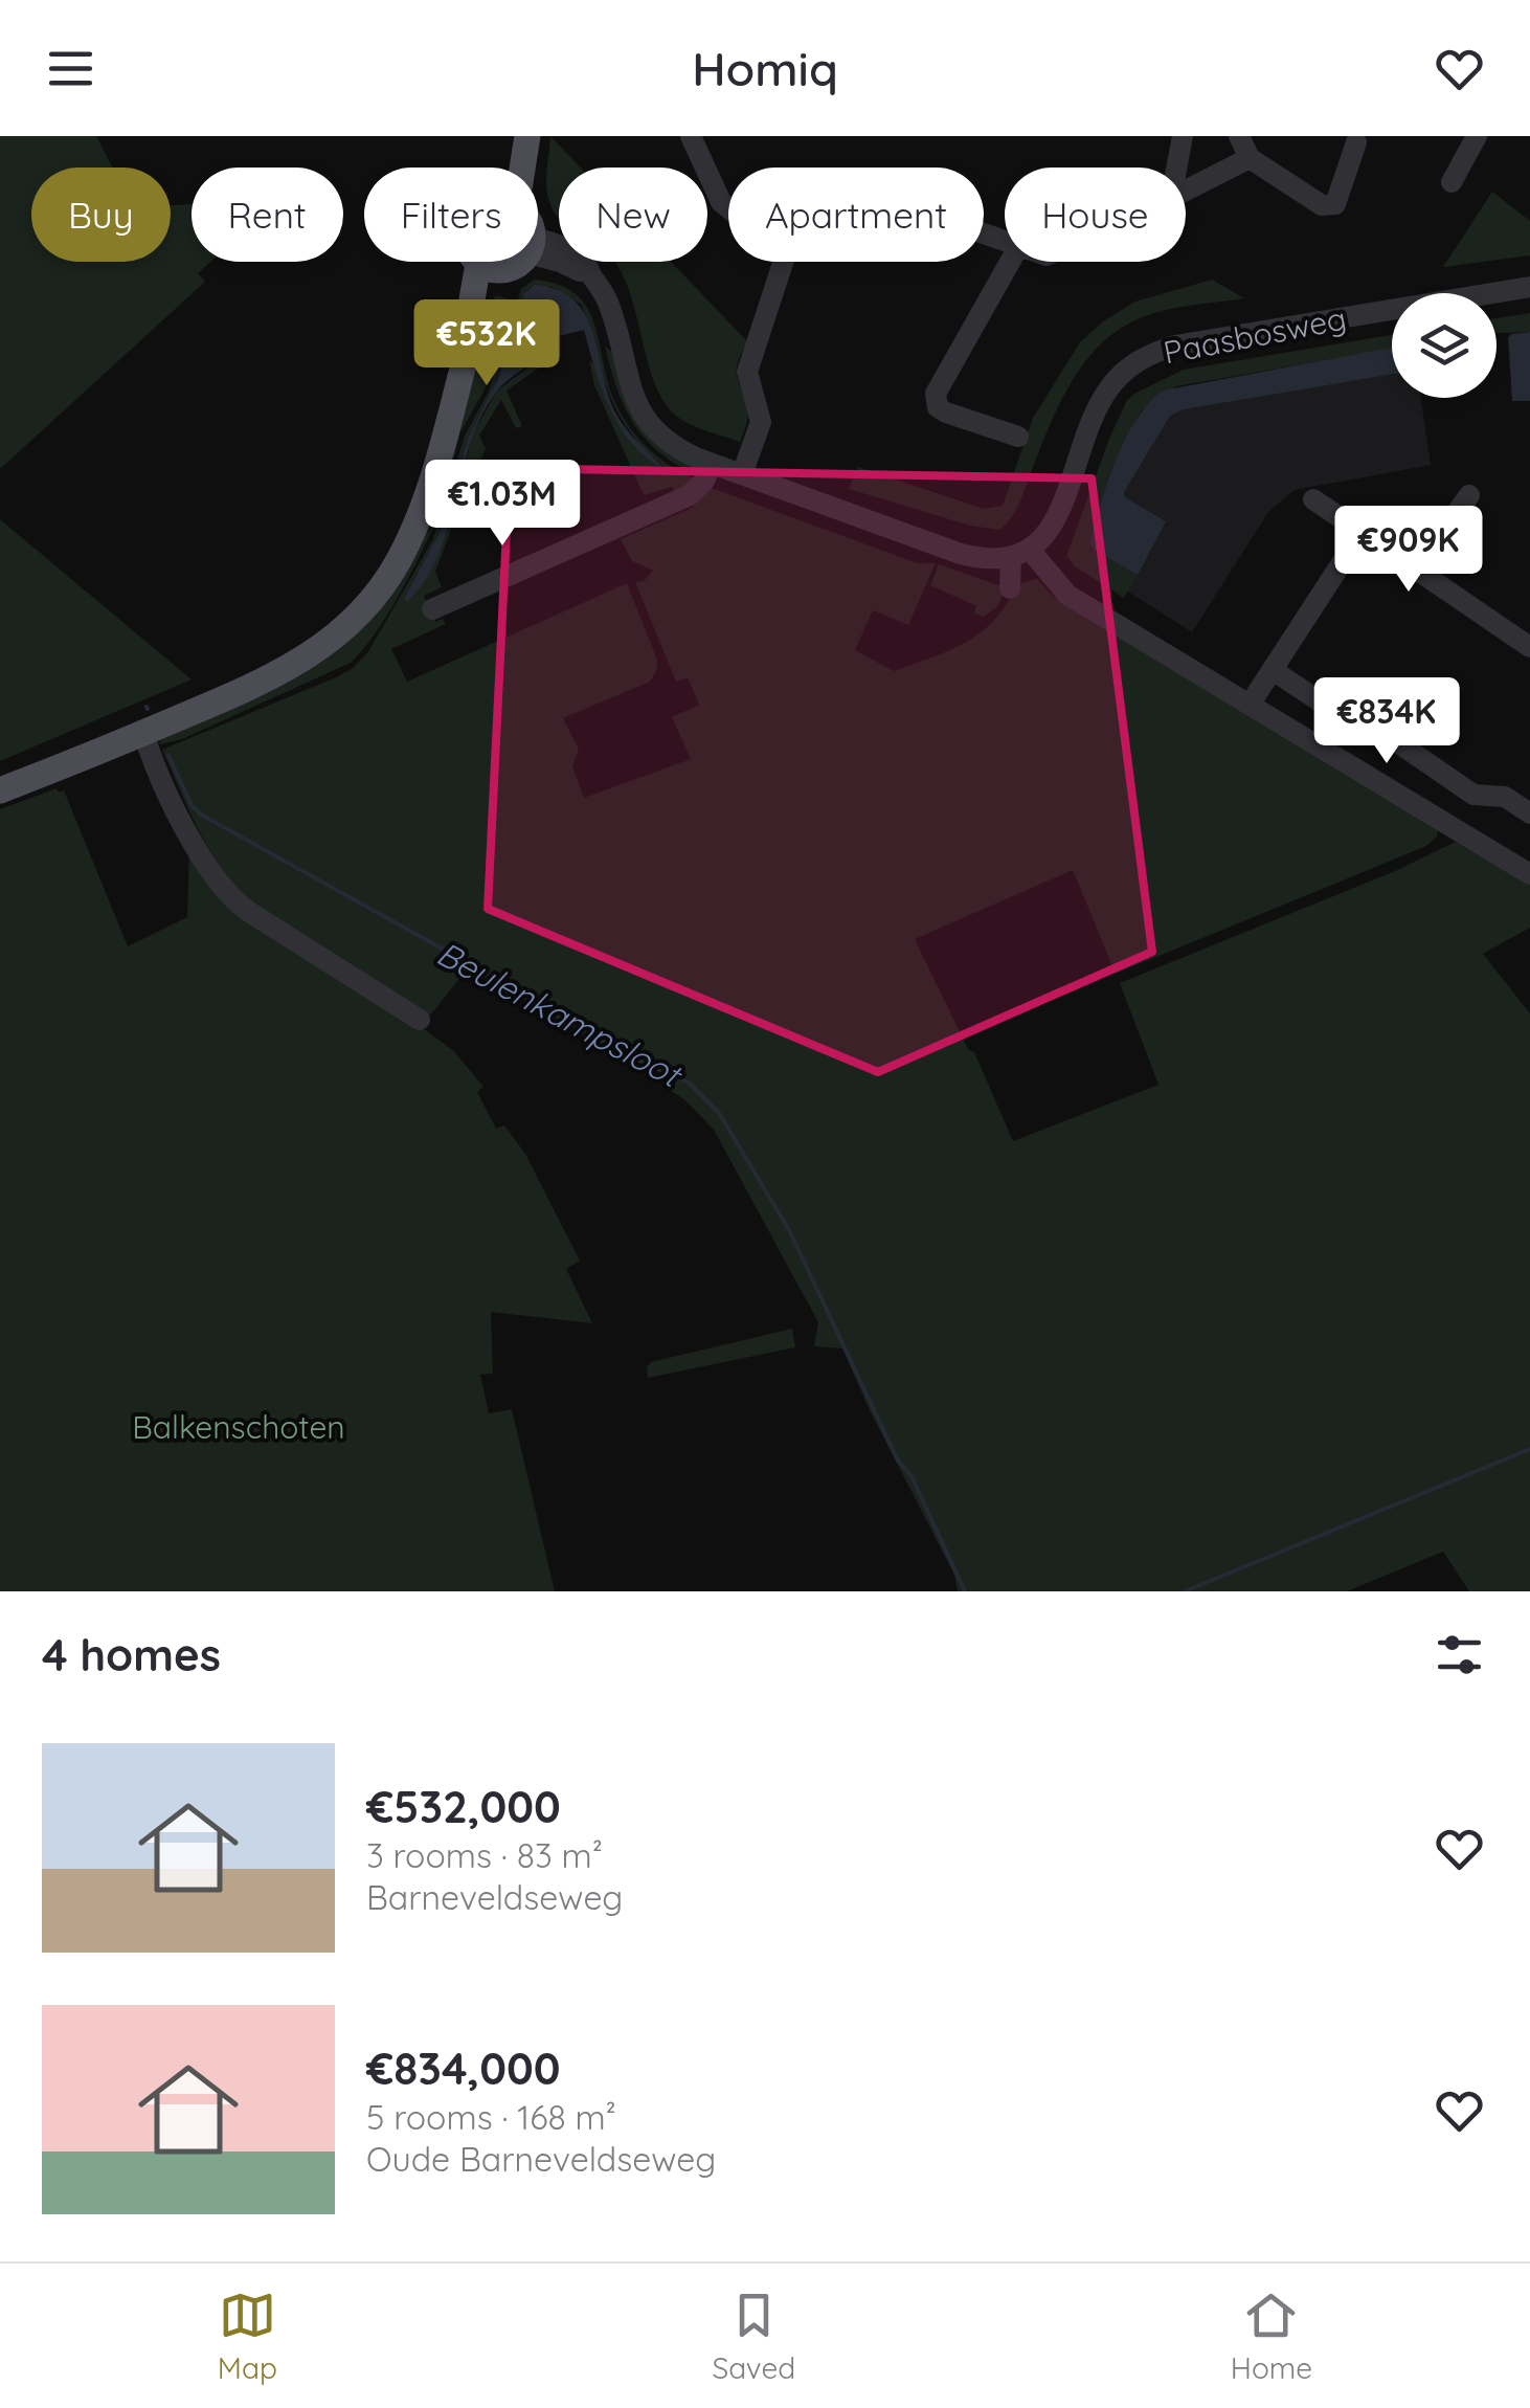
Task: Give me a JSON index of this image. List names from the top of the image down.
{
  "streets": {
    "street": ["Paasbosweg"]
  },
  "water": ["Beulenkampsloot"],
  "parks": ["Balkenschoten"],
  "page": {
    "header": "Homiq",
    "chip": [
      "Buy",
      "Rent",
      "Filters",
      "New",
      "Apartment",
      "House"
    ],
    "price": [
      "€532K",
      "€1.03M",
      "€909K",
      "€834K"
    ],
    "heading": "4 homes",
    "list": [
      {
        "name": "€532,000",
        "note": "3 rooms · 83 m² · Barneveldseweg"
      },
      {
        "name": "€834,000",
        "note": "5 rooms · 168 m² · Oude Barneveldseweg"
      }
    ],
    "tabs": ["Map", "Saved", "Home"]
  }
}
